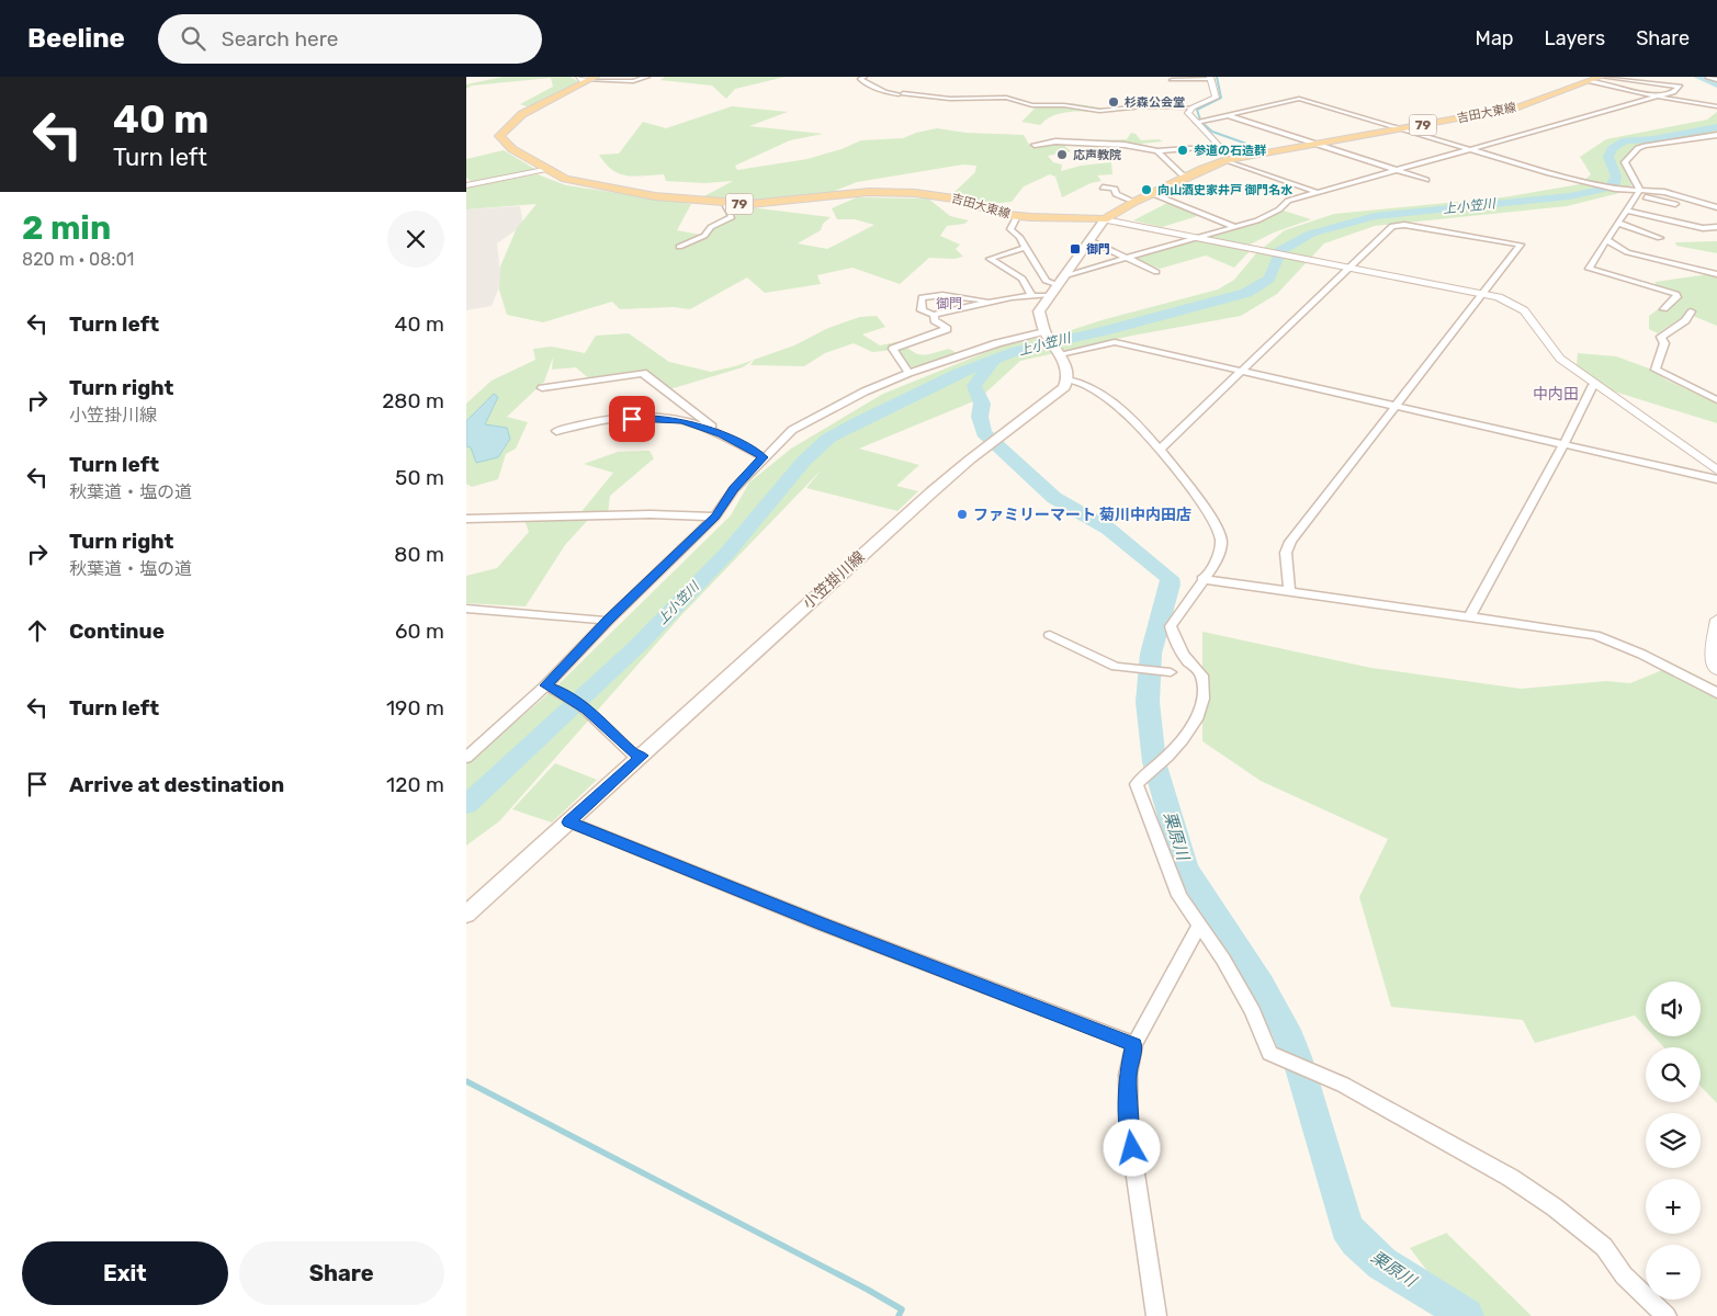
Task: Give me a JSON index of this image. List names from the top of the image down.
{
  "streets": {
    "main road": ["吉田大東線", "79", "小笠掛川線"]
  },
  "districts": ["御門", "中内田"],
  "water": ["上小笠川", "栗原川"],
  "places": {
    "other": [
      "杉森公会堂",
      "参道の石造群",
      "応声教院",
      "向山酒史家井戸 御門名水",
      "ファミリーマート 菊川中内田店"
    ],
    "transit": ["御門"]
  },
  "page": {
    "header": "Beeline",
    "search": "Search here",
    "nav": ["Map", "Layers", "Share"],
    "turn": ["40 m", "Turn left"],
    "heading": ["2 min", "820 m · 08:01"],
    "list": [
      {
        "name": "Turn left",
        "value": "40 m"
      },
      {
        "name": "Turn right",
        "note": "小笠掛川線",
        "value": "280 m"
      },
      {
        "name": "Turn left",
        "note": "秋葉道・塩の道",
        "value": "50 m"
      },
      {
        "name": "Turn right",
        "note": "秋葉道・塩の道",
        "value": "80 m"
      },
      {
        "name": "Continue",
        "value": "60 m"
      },
      {
        "name": "Turn left",
        "value": "190 m"
      },
      {
        "name": "Arrive at destination",
        "value": "120 m"
      }
    ],
    "map_buttons": ["+", "−"],
    "buttons": ["Exit", "Share"]
  }
}
